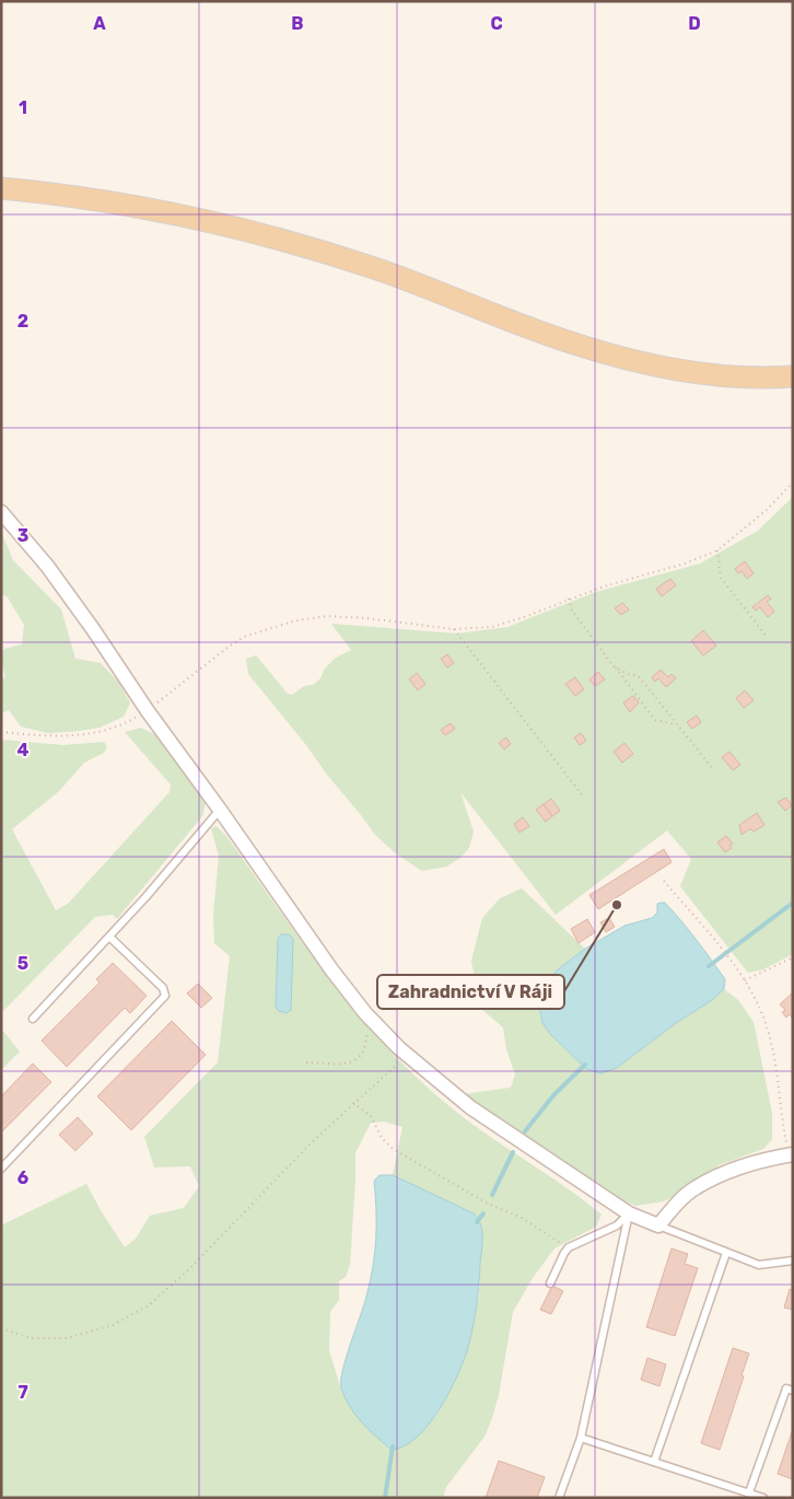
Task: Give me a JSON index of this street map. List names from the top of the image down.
{
  "places": ["Zahradnictví V Ráji"],
  "grid": {
    "columns": [
      "A",
      "B",
      "C",
      "D"
    ],
    "rows": [
      "1",
      "2",
      "3",
      "4",
      "5",
      "6",
      "7"
    ]
  }
}
